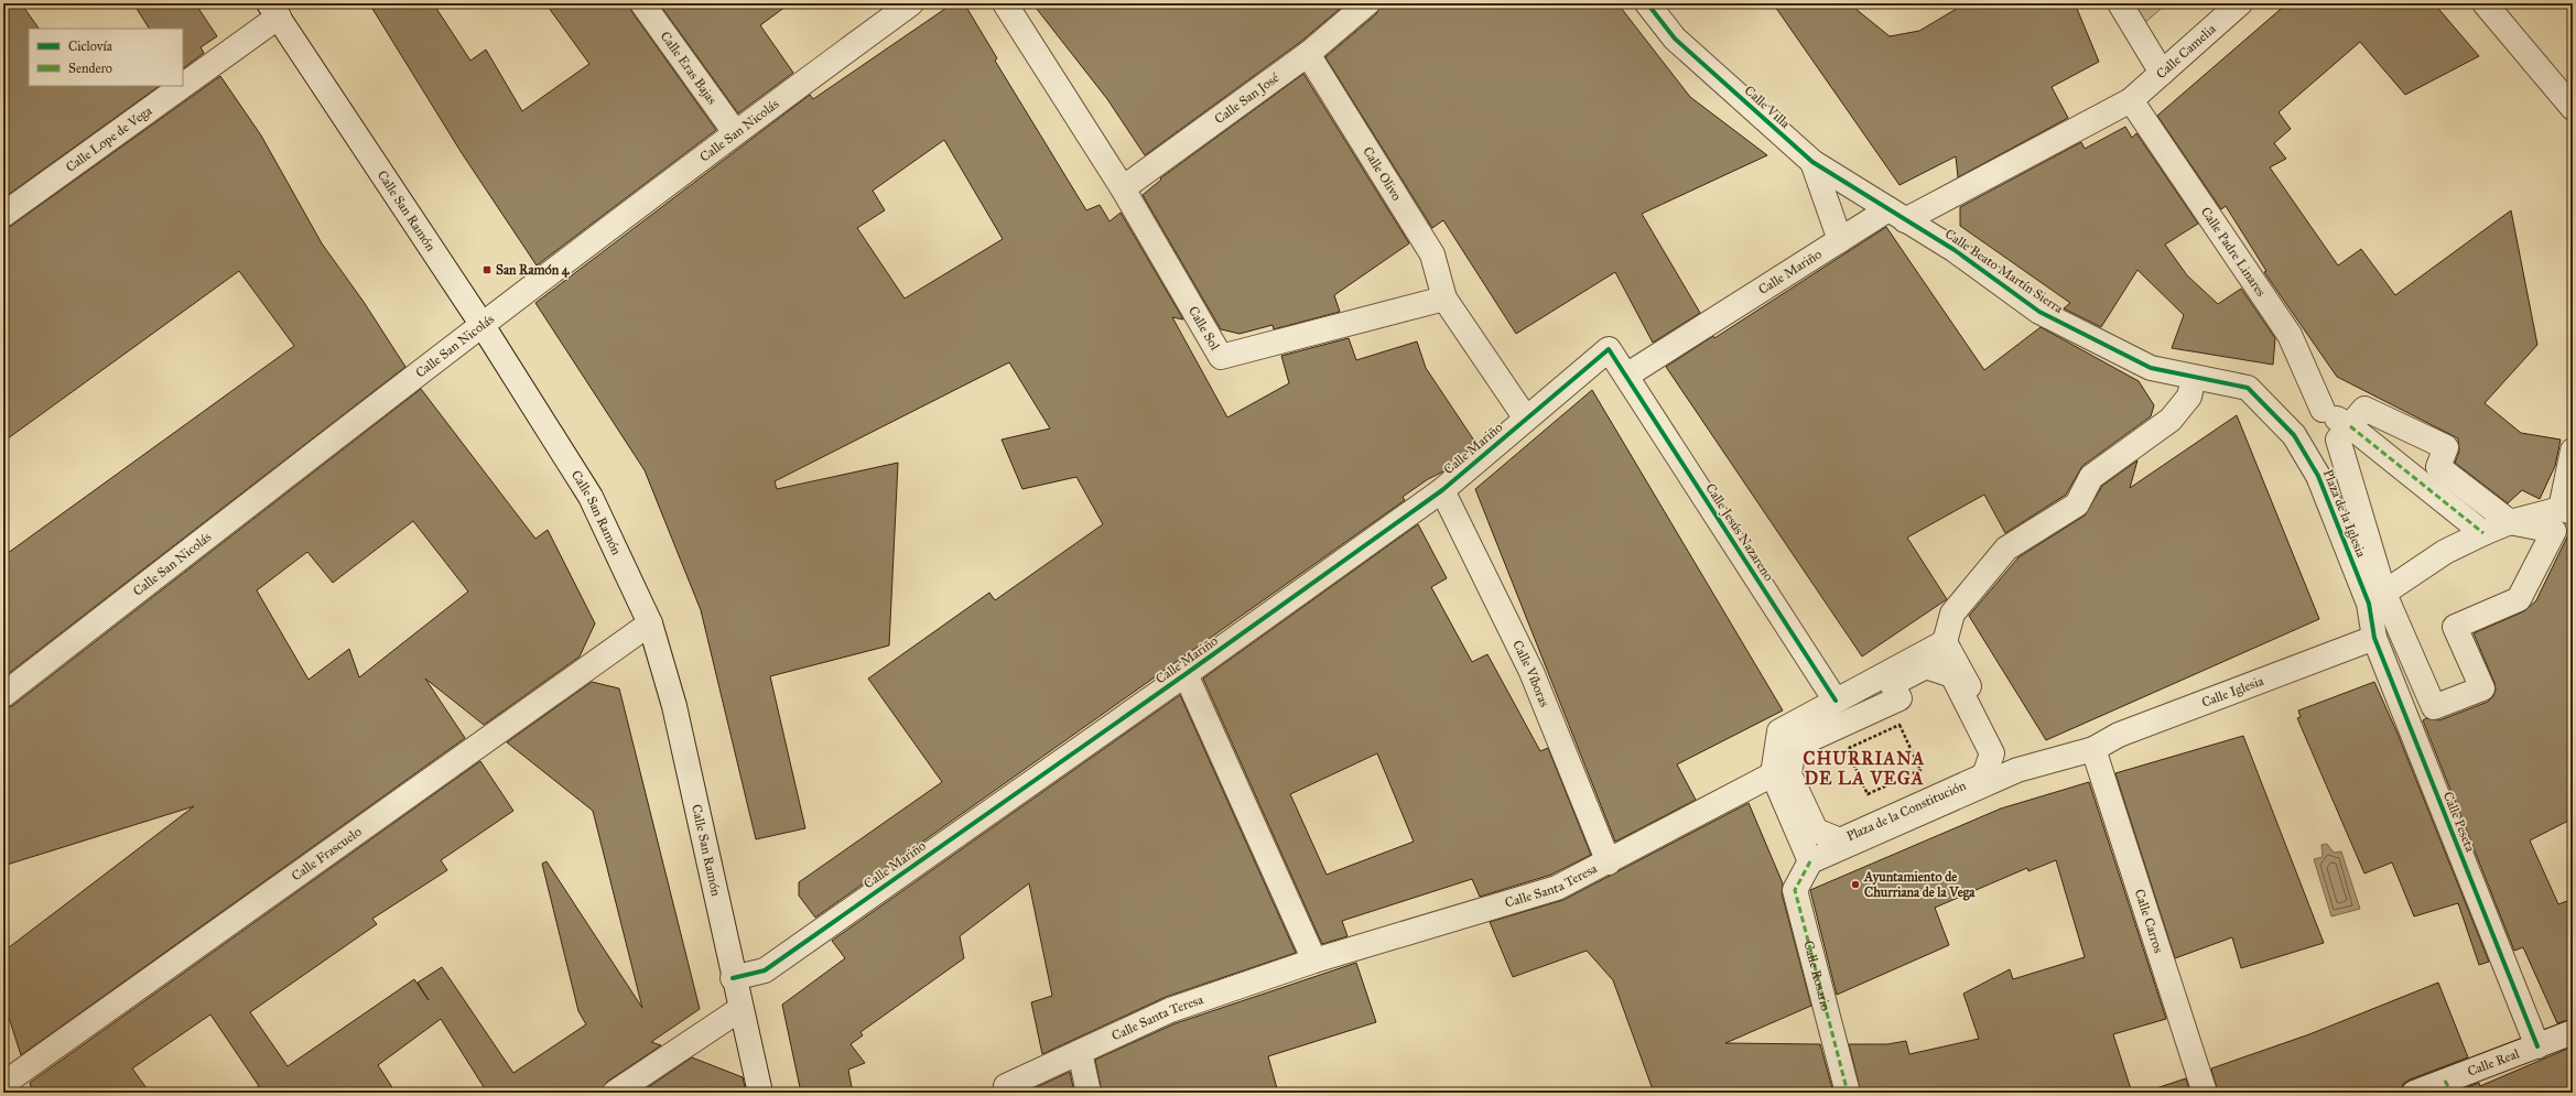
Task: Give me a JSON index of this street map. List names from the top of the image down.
{
  "streets": {
    "street": [
      "Calle Camelia",
      "Calle Eras Bajas",
      "Calle San José",
      "Calle Villa",
      "Calle San Nicolás",
      "Calle Lope de Vega",
      "Calle Olivo",
      "Calle San Ramón",
      "Calle Padre Linares",
      "Calle Beato Martín Sierra",
      "Calle Mariño",
      "Calle Sol",
      "Plaza de la Iglesia",
      "Calle Jesús Nazareno",
      "Calle Víboras",
      "Calle Iglesia",
      "Plaza de la Constitución",
      "Calle Peseta",
      "Calle Frascuelo",
      "Calle Santa Teresa",
      "Calle Carros",
      "Calle Rosario",
      "Calle Real"
    ]
  },
  "crossings": [
    ["Calle Camelia", "Calle Padre Linares"],
    ["Calle Camelia", "Calle Mariño"],
    ["Calle Eras Bajas", "Calle San Nicolás"],
    ["Calle San José", "Calle Olivo"],
    ["Calle San José", "Calle Sol"],
    ["Calle Villa", "Calle Beato Martín Sierra"],
    ["Calle Villa", "Calle Mariño"],
    ["Calle San Nicolás", "Calle San Ramón"],
    ["Calle Lope de Vega", "Calle San Ramón"],
    ["Calle Olivo", "Calle Sol"],
    ["Calle San Ramón", "Calle Mariño"],
    ["Calle San Ramón", "Calle Frascuelo"],
    ["Calle Padre Linares", "Calle Mariño"],
    ["Calle Beato Martín Sierra", "Calle Mariño"],
    ["Calle Beato Martín Sierra", "Plaza de la Iglesia"],
    ["Calle Mariño", "Calle Jesús Nazareno"],
    ["Calle Mariño", "Calle Víboras"],
    ["Plaza de la Iglesia", "Calle Peseta"],
    ["Calle Víboras", "Calle Santa Teresa"],
    ["Calle Iglesia", "Calle Peseta"],
    ["Calle Iglesia", "Calle Carros"],
    ["Calle Iglesia", "Calle Rosario"],
    ["Calle Peseta", "Calle Real"]
  ],
  "districts": ["CHURRIANA DE LA VEGA"],
  "places": {
    "transit": ["San Ramón 4"],
    "other": ["Ayuntamiento de Churriana de la Vega"]
  },
  "legend": ["Ciclovía", "Sendero"]
}
